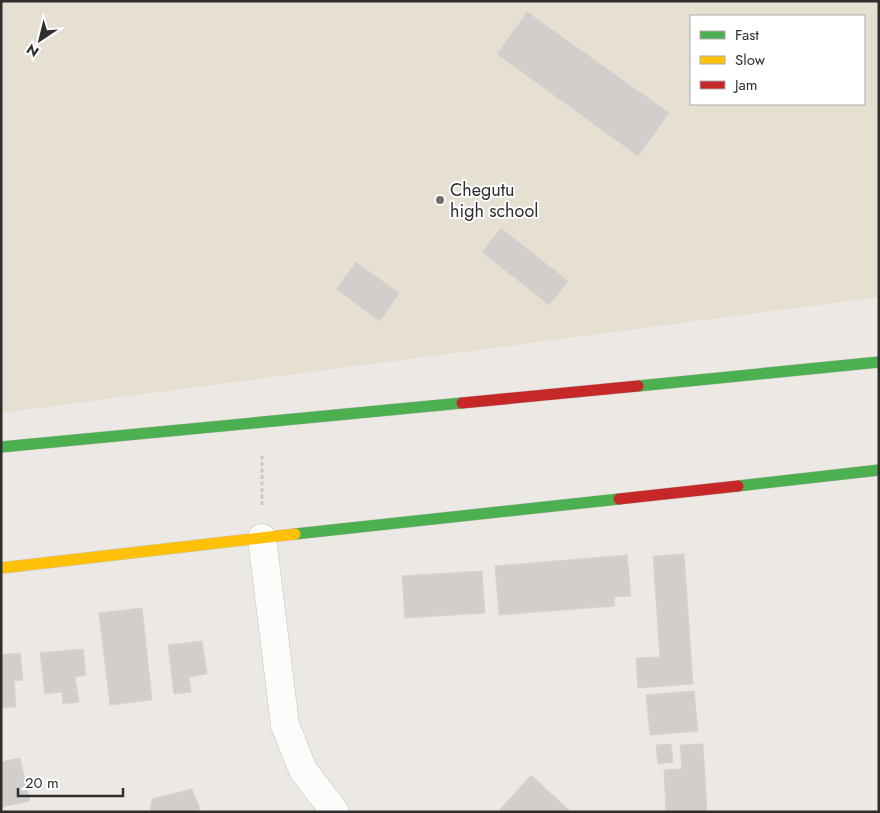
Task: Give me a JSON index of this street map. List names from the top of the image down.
{
  "places": ["Chegutu high school"],
  "legend": ["Fast", "Slow", "Jam"],
  "scale_bar": "20 m",
  "north": "bottom left"
}
